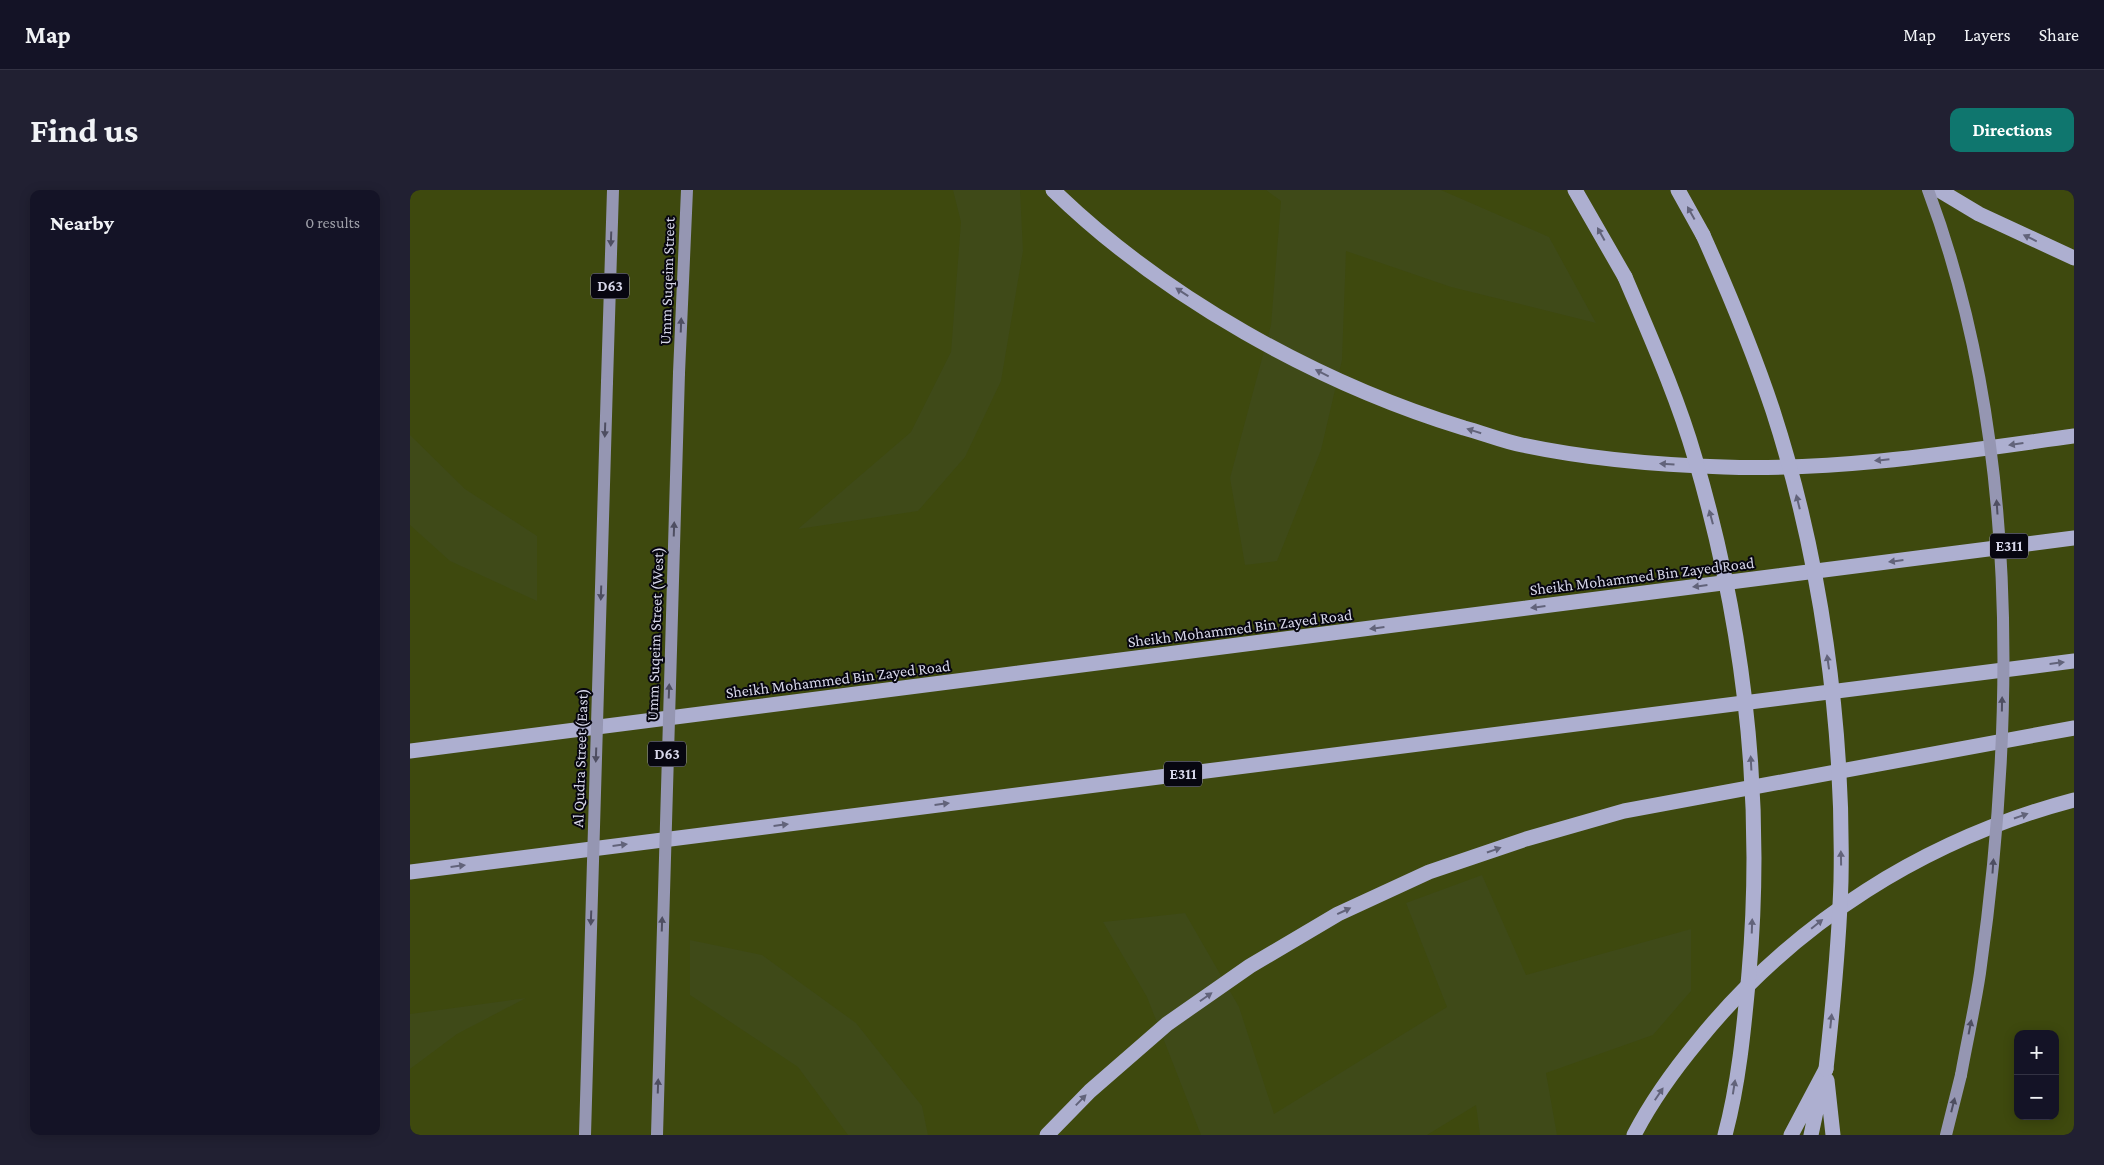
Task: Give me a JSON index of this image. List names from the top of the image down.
{
  "streets": {
    "highway": ["E311", "Sheikh Mohammed Bin Zayed Road"],
    "main road": [
      "Umm Suqeim Street",
      "D63",
      "Umm Suqeim Street (West)",
      "Al Qudra Street (East)"
    ]
  },
  "crossings": [
    ["Umm Suqeim Street", "Umm Suqeim Street (West)"]
  ],
  "one_way": ["Umm Suqeim Street", "Umm Suqeim Street (West)", "Al Qudra Street (East)"],
  "page": {
    "header": "Map",
    "nav": ["Map", "Layers", "Share"],
    "buttons": "Directions",
    "title": "Find us",
    "heading": ["Nearby", "0 results"],
    "map_buttons": ["+", "−"]
  }
}
